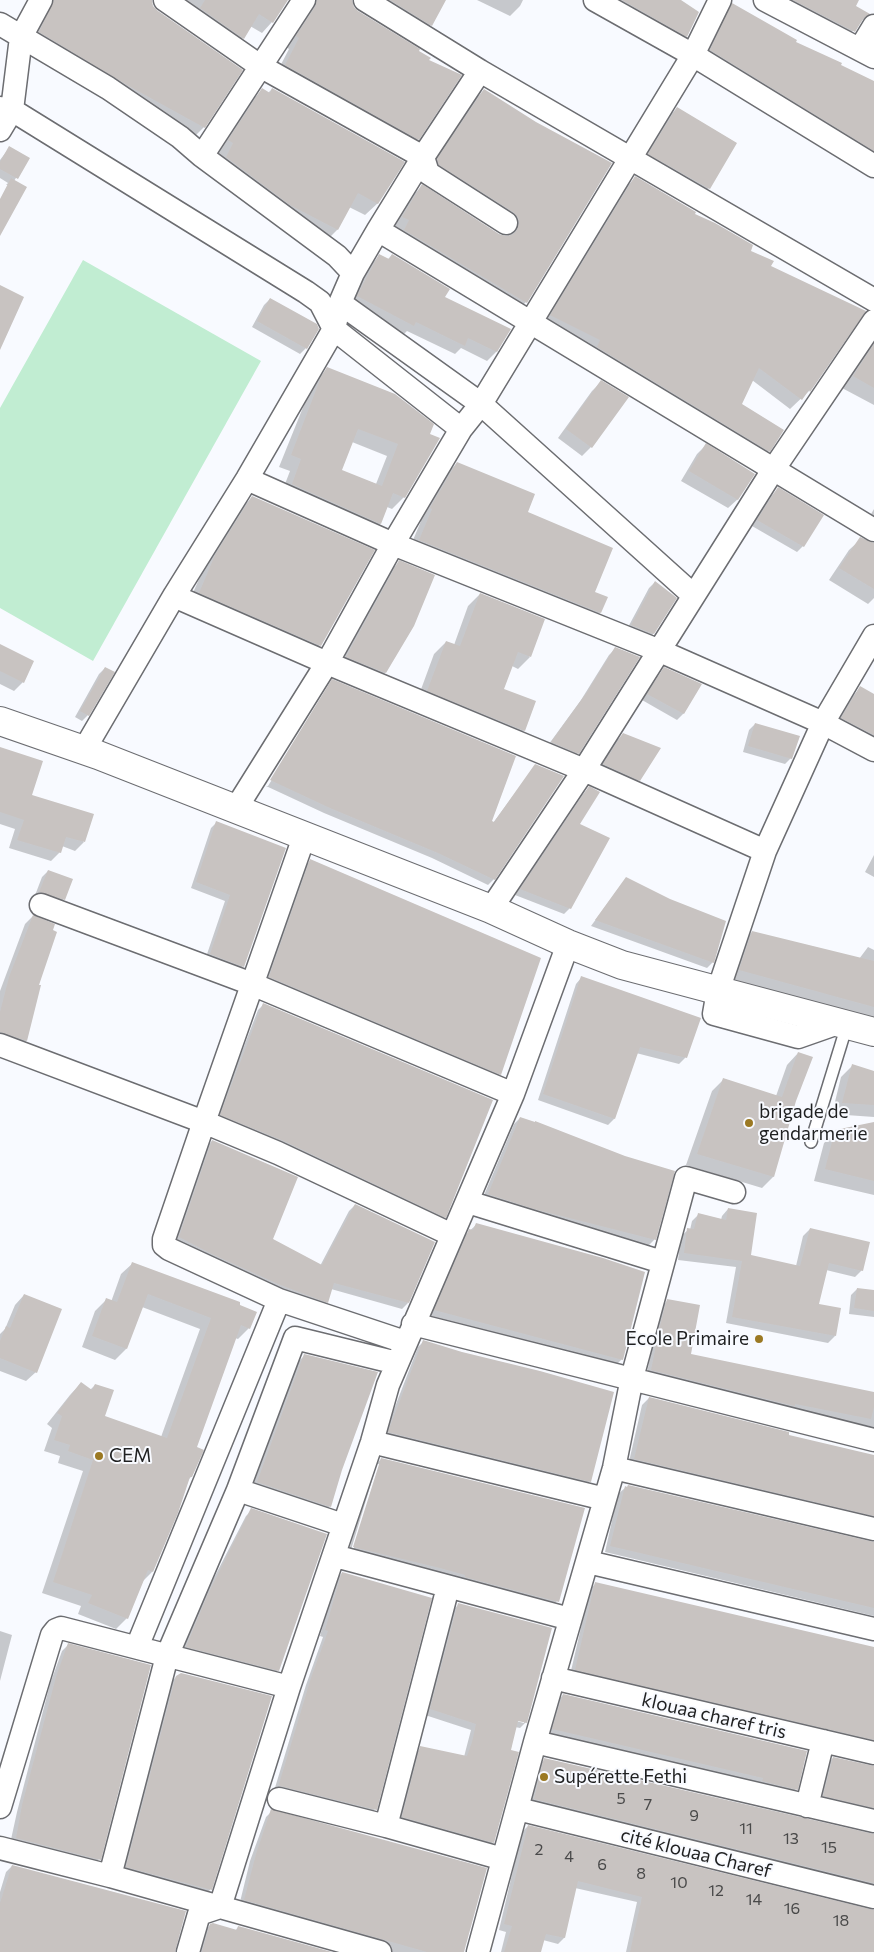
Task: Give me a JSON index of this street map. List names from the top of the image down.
{
  "streets": {
    "street": ["klouaa charef tris", "cité klouaa Charef"]
  },
  "places": [
    "brigade de gendarmerie",
    "Ecole Primaire",
    "CEM",
    "Supérette Fethi"
  ],
  "house_numbers": [
    "5",
    "7",
    "9",
    "11",
    "13",
    "15",
    "2",
    "4",
    "6",
    "8",
    "10",
    "12",
    "14",
    "16",
    "18"
  ]
}
